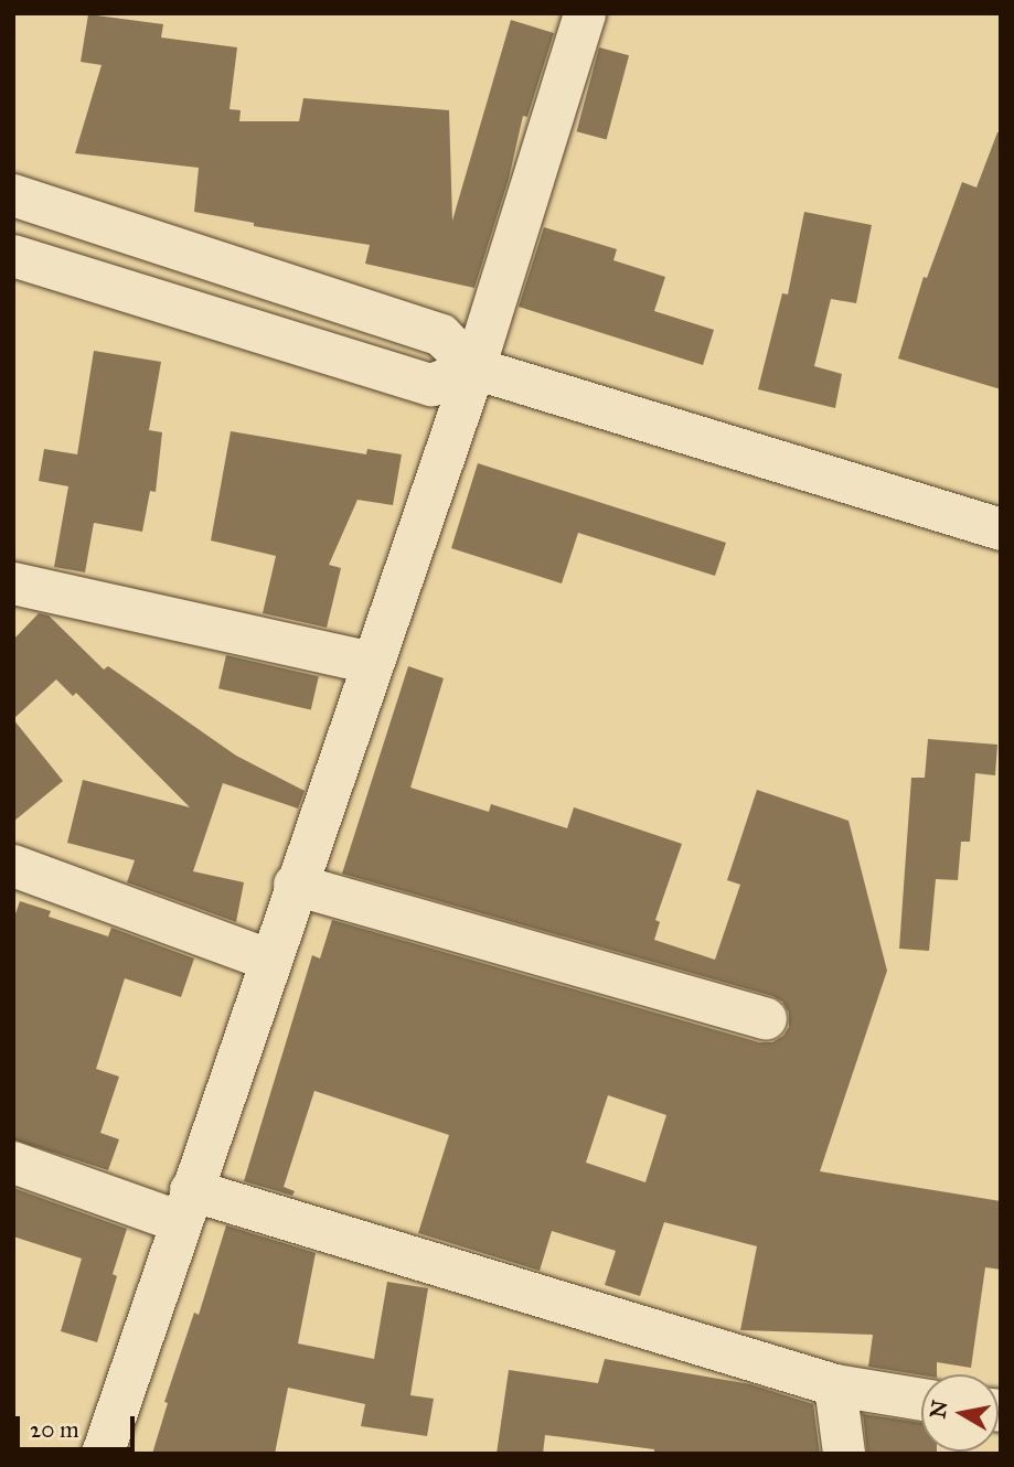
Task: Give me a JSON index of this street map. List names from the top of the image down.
{
  "scale_bar": "20 m",
  "north": "left"
}
